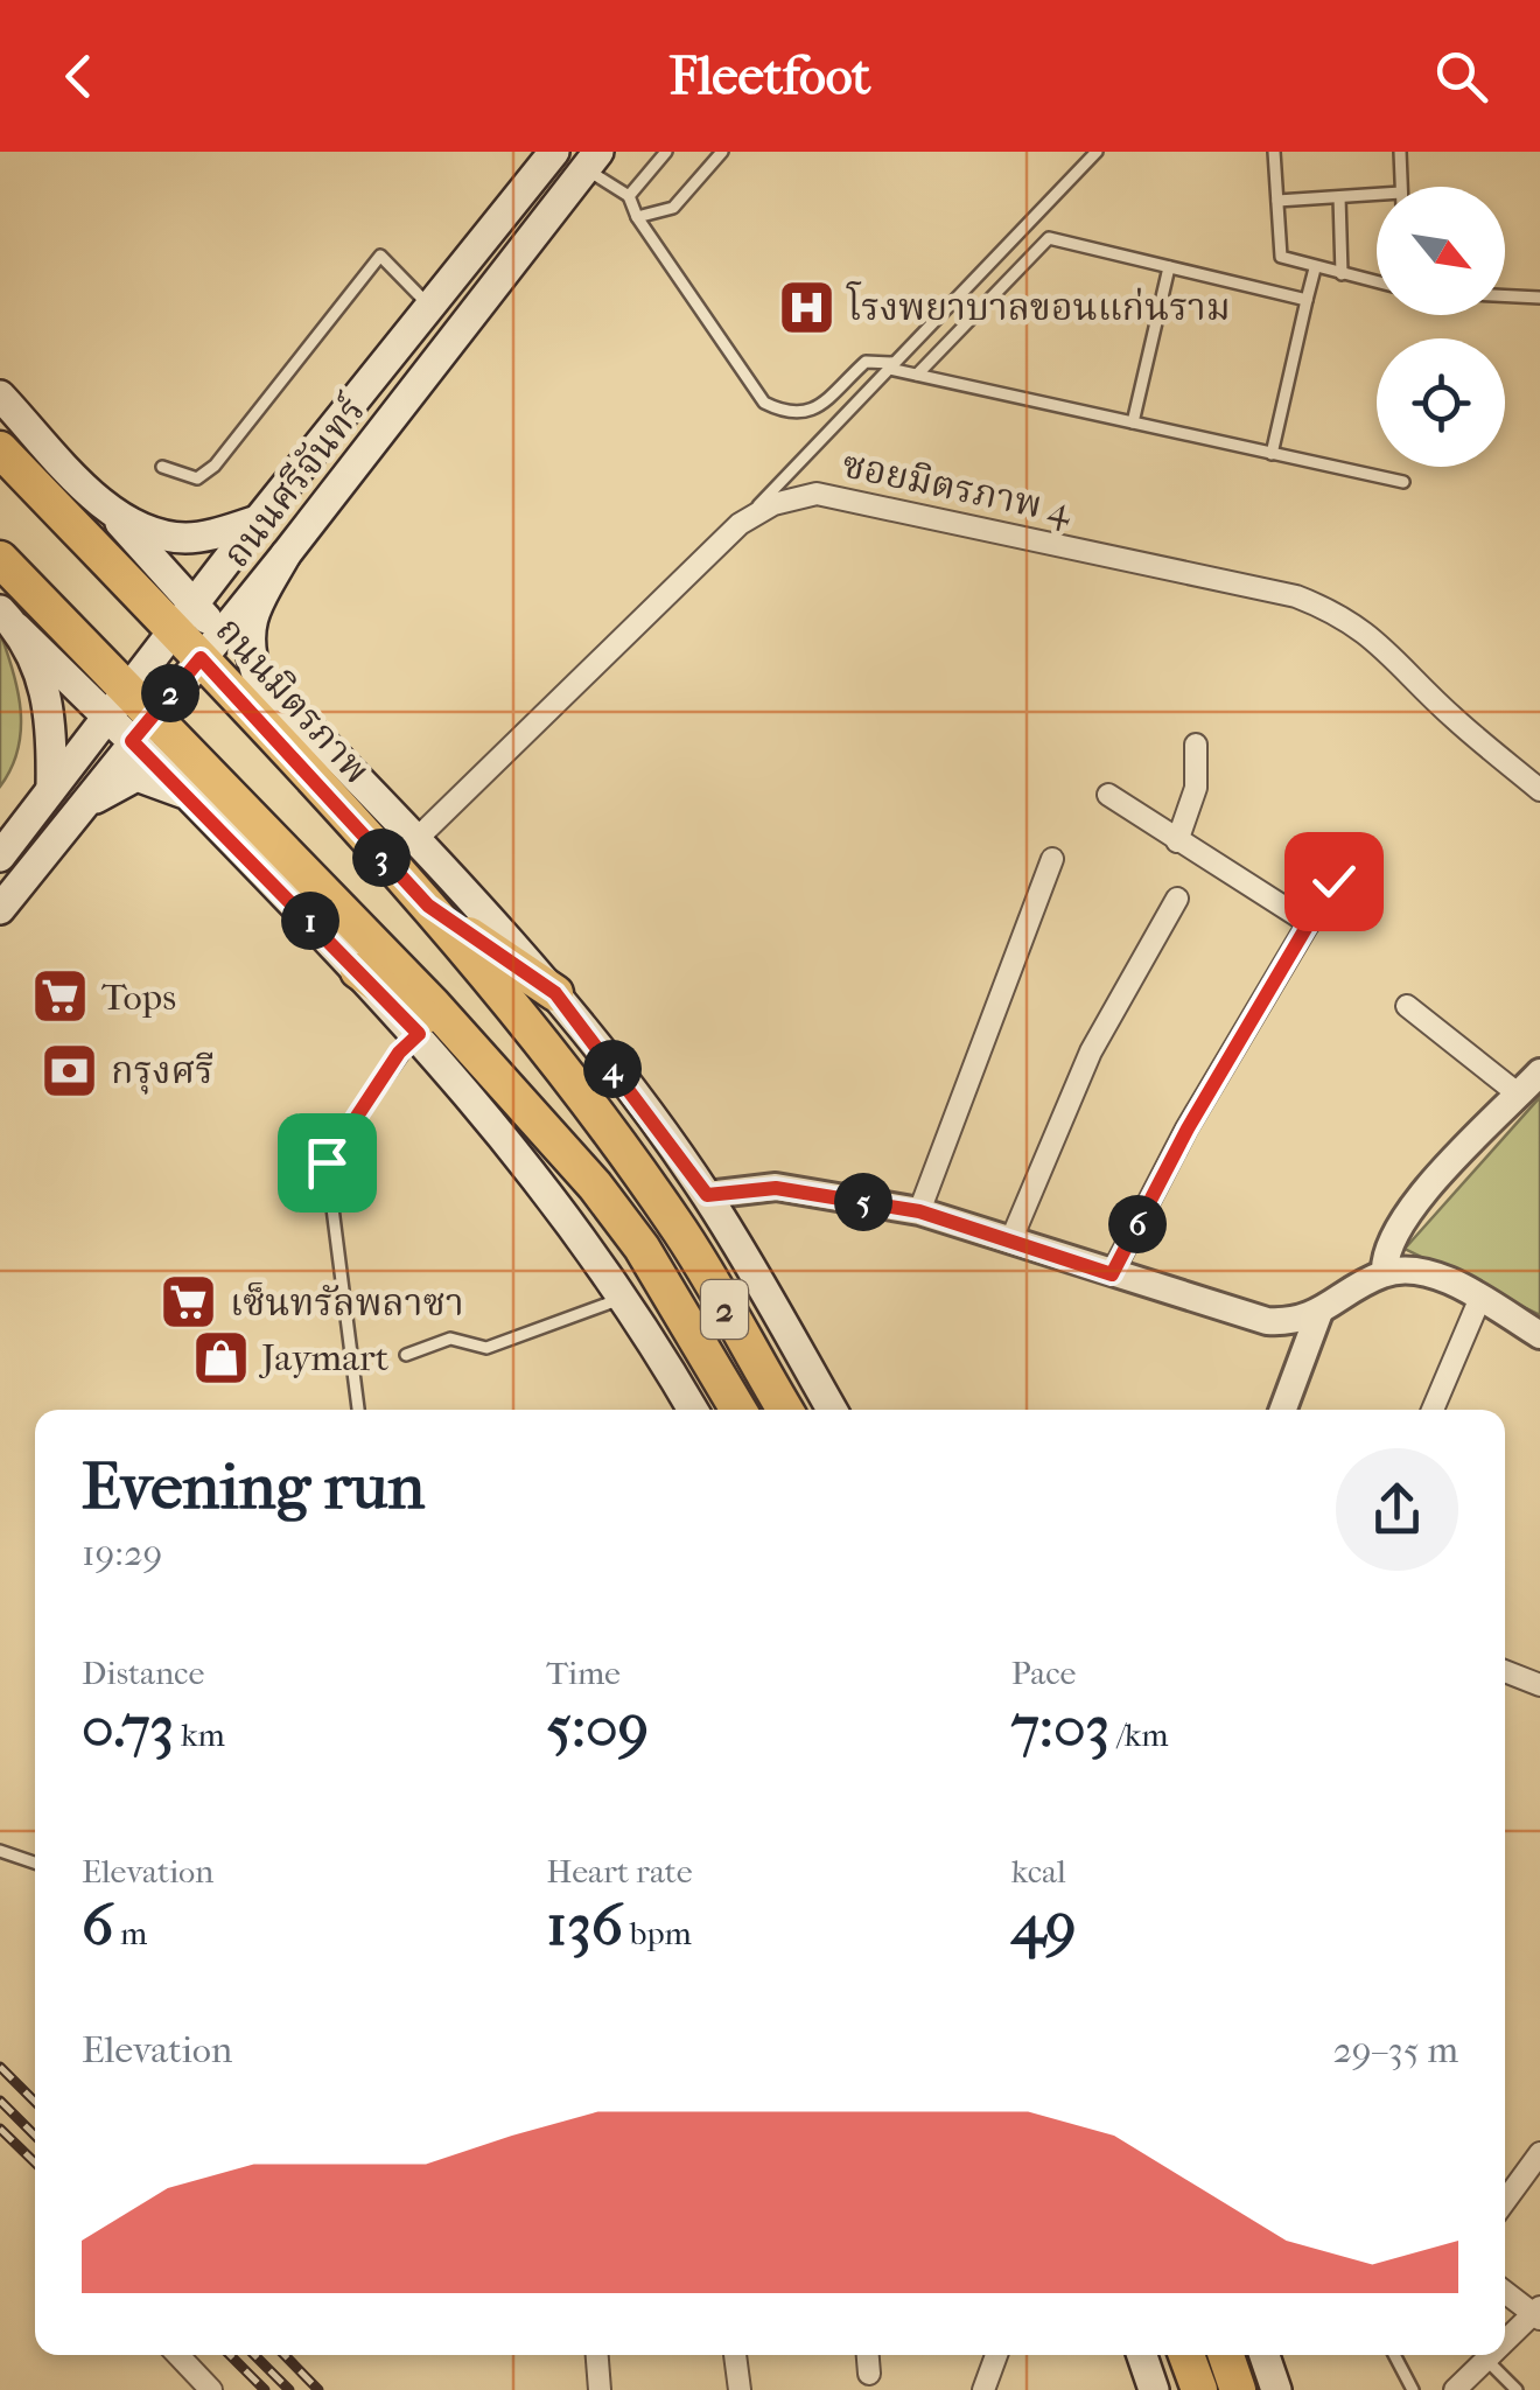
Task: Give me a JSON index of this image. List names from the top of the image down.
{
  "streets": {
    "main road": ["ถนนศรีจันทร์", "ถนนมิตรภาพ", "2"],
    "street": ["ซอยมิตรภาพ 4"]
  },
  "crossings": [
    ["ถนนศรีจันทร์", "ถนนมิตรภาพ"]
  ],
  "places": {
    "hospital": ["โรงพยาบาลขอนแก่นราม"],
    "supermarket": ["Tops", "เซ็นทรัลพลาซา"],
    "bank": ["กรุงศรี"],
    "shop": ["Jaymart"]
  },
  "north": "bottom right",
  "page": {
    "header": "Fleetfoot",
    "pins": [
      "2",
      "3",
      "1",
      "4",
      "5",
      "6"
    ],
    "heading": ["Evening run", "19:29"],
    "stats": [
      ["Distance", "0.73 km"],
      ["Time", "5:09"],
      ["Pace", "7:03 /km"],
      ["Elevation", "6 m"],
      ["Heart rate", "136 bpm"],
      ["kcal", "49"]
    ],
    "chart": ["Elevation", "29–35 m"]
  }
}
